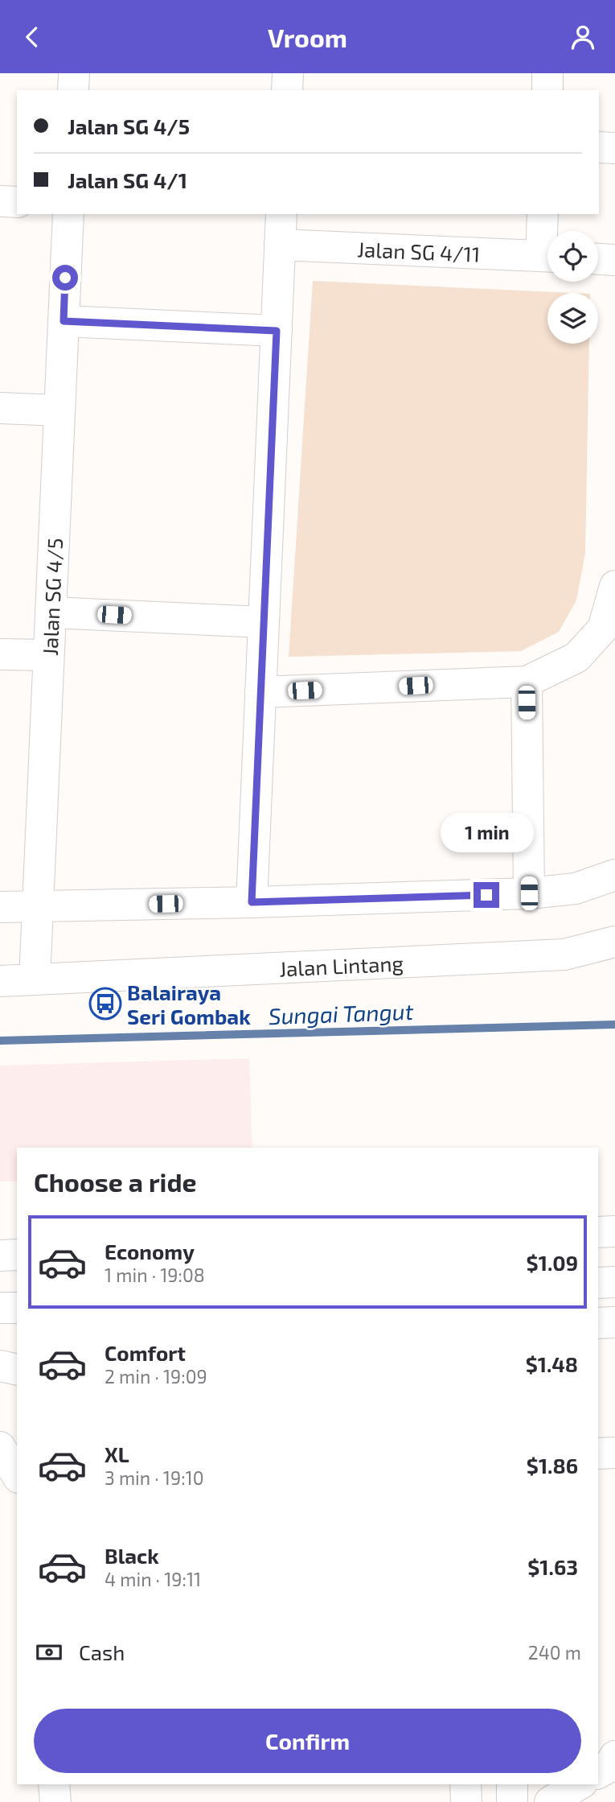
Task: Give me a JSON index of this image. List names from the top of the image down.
{
  "streets": {
    "main road": ["Jalan SG 4/11", "Jalan SG 4/5", "Jalan Lintang"]
  },
  "crossings": [
    ["Jalan SG 4/5", "Jalan Lintang"]
  ],
  "water": ["Sungai Tangut"],
  "places": {
    "bus stop": ["Balairaya Seri Gombak"]
  },
  "page": {
    "header": "Vroom",
    "banner": ["Jalan SG 4/5", "Jalan SG 4/1"],
    "bubble": "1 min",
    "heading": "Choose a ride",
    "list": [
      {
        "name": "Economy",
        "note": "1 min · 19:08",
        "value": "$1.09"
      },
      {
        "name": "Comfort",
        "note": "2 min · 19:09",
        "value": "$1.48"
      },
      {
        "name": "XL",
        "note": "3 min · 19:10",
        "value": "$1.86"
      },
      {
        "name": "Black",
        "note": "4 min · 19:11",
        "value": "$1.63"
      }
    ],
    "pay": ["Cash", "240 m"],
    "buttons": "Confirm"
  }
}
